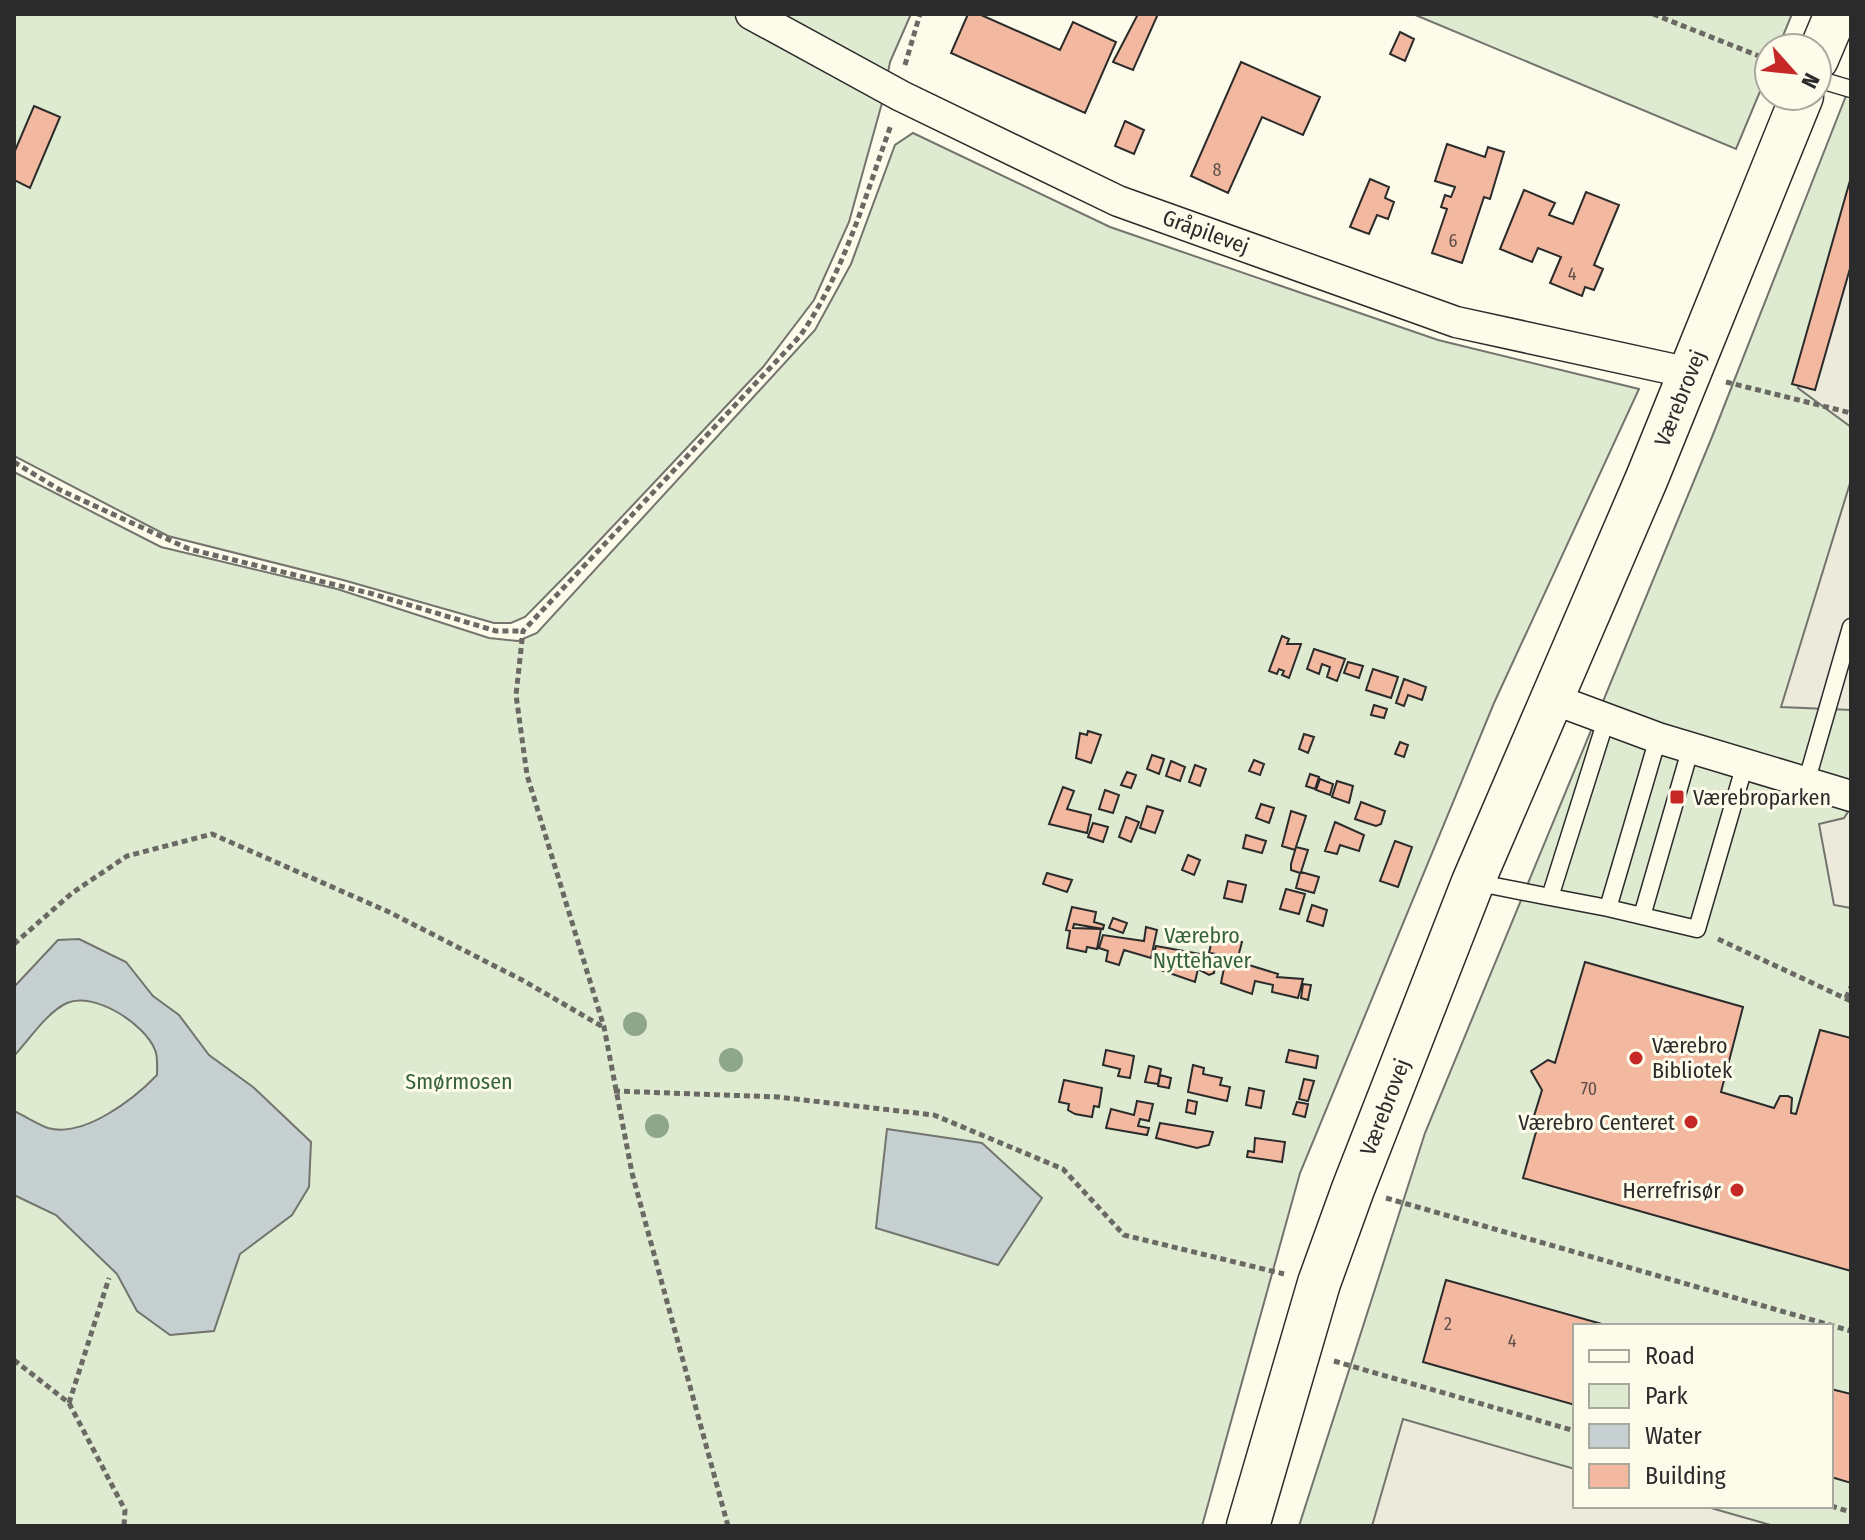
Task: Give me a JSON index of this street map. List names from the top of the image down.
{
  "streets": {
    "street": ["Gråpilevej", "Værebrovej"]
  },
  "crossings": [
    ["Gråpilevej", "Værebrovej"]
  ],
  "parks": ["Værebro Nyttehaver", "Smørmosen"],
  "places": {
    "transit": ["Værebroparken"],
    "other": ["Værebro Bibliotek", "Værebro Centeret", "Herrefrisør"]
  },
  "house_numbers": [
    "8",
    "6",
    "4",
    "70",
    "2",
    "4"
  ],
  "legend": [
    "Road",
    "Park",
    "Water",
    "Building"
  ],
  "north": "bottom right"
}
